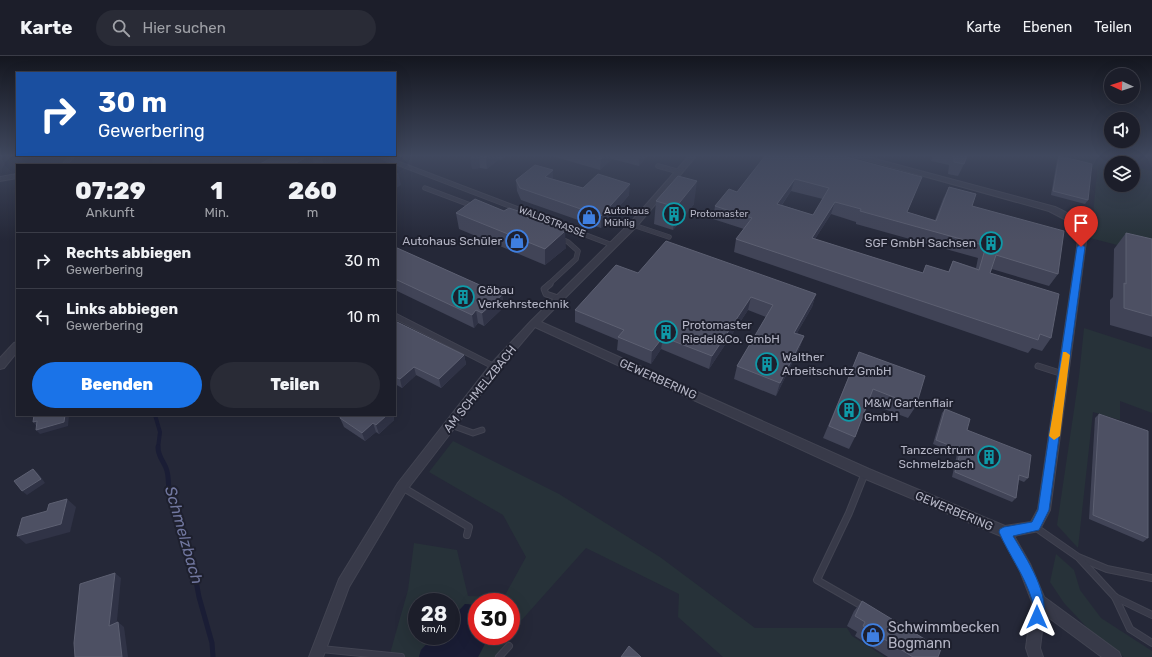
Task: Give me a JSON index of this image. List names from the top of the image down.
{
  "streets": {
    "street": ["GEWERBERING", "AM SCHMELZBACH"],
    "lane": ["WALDSTRASSE"]
  },
  "crossings": [
    ["WALDSTRASSE", "AM SCHMELZBACH"],
    ["GEWERBERING", "AM SCHMELZBACH"]
  ],
  "water": ["Schmelzbach"],
  "places": {
    "building": [
      "Protomaster",
      "SGF GmbH Sachsen",
      "Göbau Verkehrstechnik",
      "Protomaster Riedel&Co. GmbH",
      "Walther Arbeitschutz GmbH",
      "M&W Gartenflair GmbH",
      "Tanzcentrum Schmelzbach"
    ],
    "shop": ["Autohaus Mühlig", "Autohaus Schüler", "Schwimmbecken Bogmann"]
  },
  "north": "left",
  "page": {
    "header": "Karte",
    "search": "Hier suchen",
    "nav": ["Karte", "Ebenen", "Teilen"],
    "turn": ["30 m", "Gewerbering"],
    "eta": [
      "07:29",
      "Ankunft",
      "1",
      "Min.",
      "260",
      "m"
    ],
    "list": [
      {
        "name": "Rechts abbiegen",
        "note": "Gewerbering",
        "value": "30 m"
      },
      {
        "name": "Links abbiegen",
        "note": "Gewerbering",
        "value": "10 m"
      }
    ],
    "buttons": ["Beenden", "Teilen"],
    "speed": "28 km/h",
    "limit": "30"
  }
}
